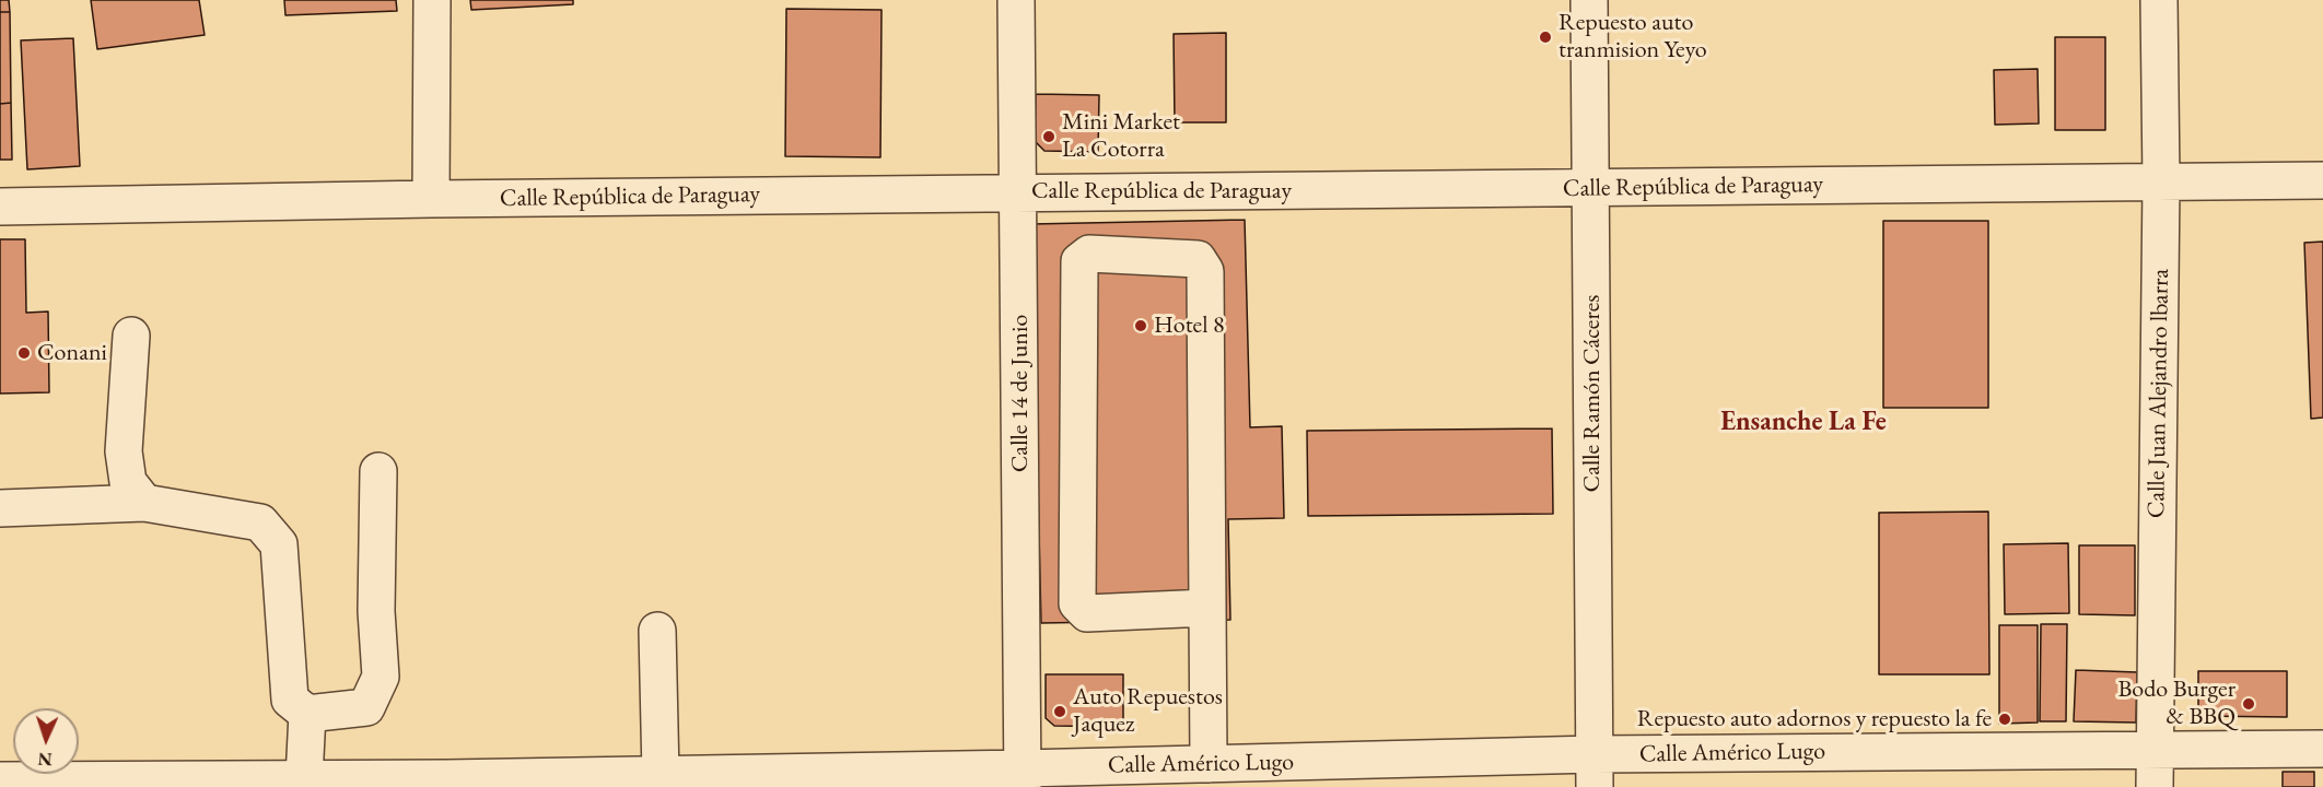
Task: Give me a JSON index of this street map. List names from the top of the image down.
{
  "streets": {
    "street": [
      "Calle República de Paraguay",
      "Calle 14 de Junio",
      "Calle Ramón Cáceres",
      "Calle Juan Alejandro lbarra",
      "Calle Américo Lugo"
    ]
  },
  "crossings": [
    ["Calle República de Paraguay", "Calle 14 de Junio"],
    ["Calle República de Paraguay", "Calle Ramón Cáceres"],
    ["Calle República de Paraguay", "Calle Juan Alejandro lbarra"],
    ["Calle 14 de Junio", "Calle Américo Lugo"],
    ["Calle Ramón Cáceres", "Calle Américo Lugo"],
    ["Calle Juan Alejandro lbarra", "Calle Américo Lugo"]
  ],
  "districts": ["Ensanche La Fe"],
  "places": [
    "Repuesto auto tranmision Yeyo",
    "Mini Market La Cotorra",
    "Hotel 8",
    "Conani",
    "Bodo Burger & BBQ",
    "Auto Repuestos Jaquez",
    "Repuesto auto adornos y repuesto la fe"
  ],
  "north": "bottom"
}
